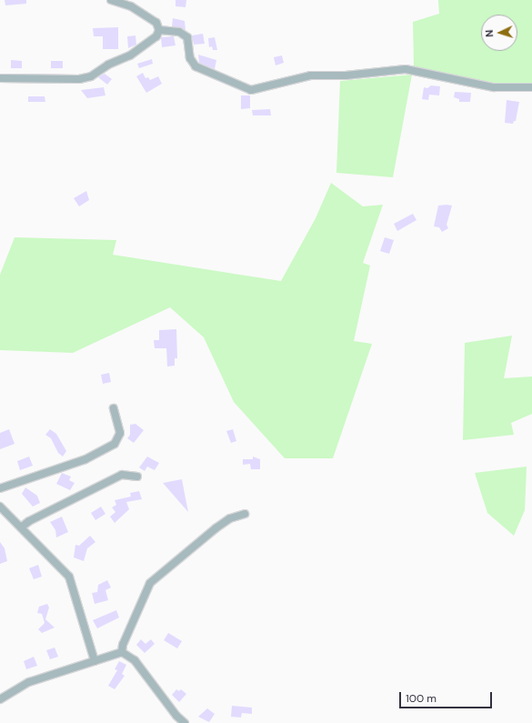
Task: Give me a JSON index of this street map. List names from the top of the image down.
{
  "scale_bar": "100 m",
  "north": "left"
}
